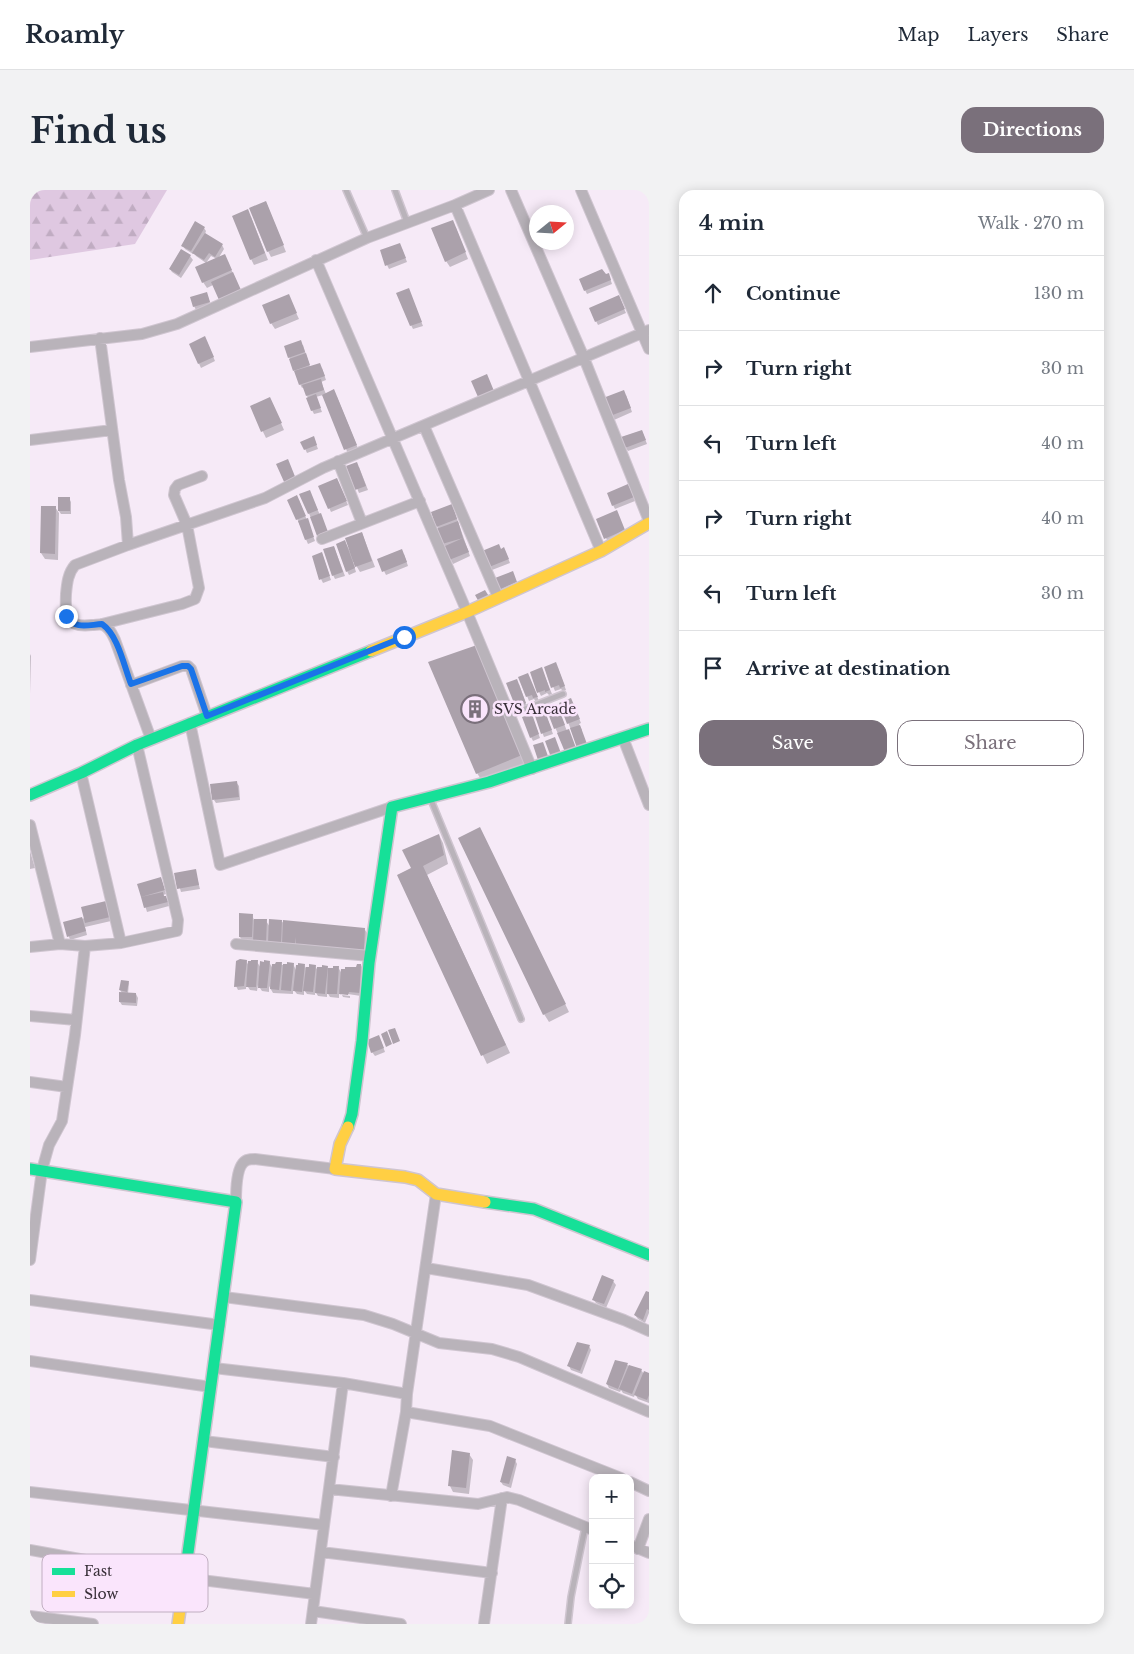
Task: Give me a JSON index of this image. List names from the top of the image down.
{
  "places": {
    "building": ["SVS Arcade"]
  },
  "legend": ["Fast", "Slow"],
  "north": "right",
  "page": {
    "header": "Roamly",
    "nav": ["Map", "Layers", "Share"],
    "buttons": [
      "Directions",
      ["Save", "Share"]
    ],
    "title": "Find us",
    "heading": ["4 min", "Walk · 270 m"],
    "list": [
      ["Continue", "130 m"],
      ["Turn right", "30 m"],
      ["Turn left", "40 m"],
      ["Turn right", "40 m"],
      ["Turn left", "30 m"],
      "Arrive at destination"
    ],
    "map_buttons": ["+", "−"]
  }
}
